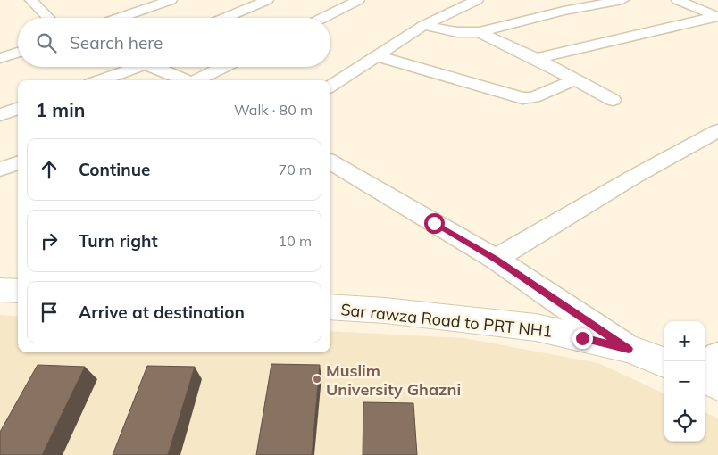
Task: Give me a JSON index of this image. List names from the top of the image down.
{
  "streets": {
    "main road": ["Sar rawza Road to PRT NH1"]
  },
  "places": ["Muslim University Ghazni"],
  "page": {
    "search": "Search here",
    "heading": ["1 min", "Walk · 80 m"],
    "list": [
      ["Continue", "70 m"],
      ["Turn right", "10 m"],
      "Arrive at destination"
    ],
    "map_buttons": ["+", "−"]
  }
}
